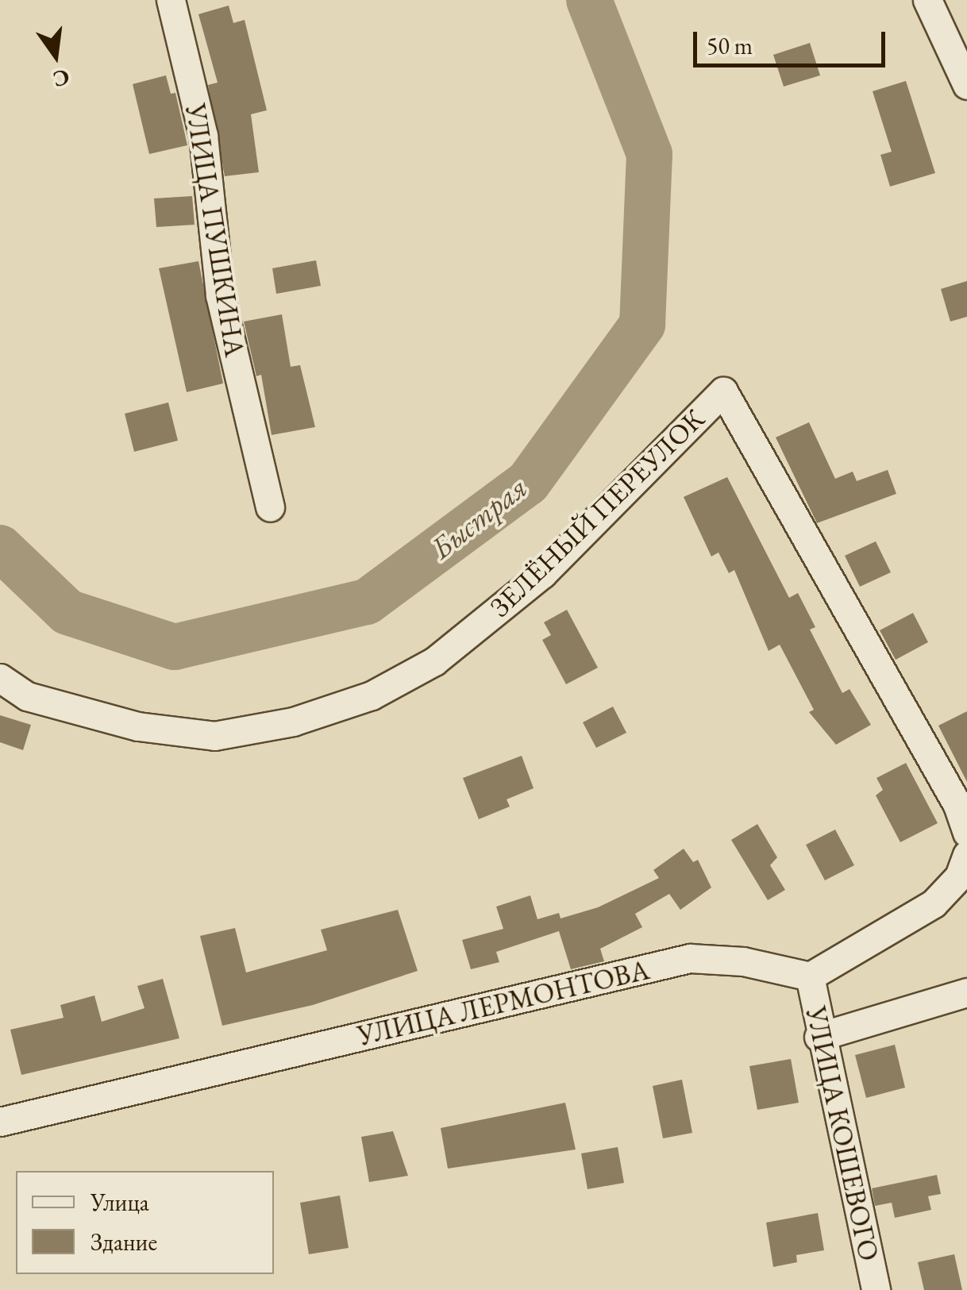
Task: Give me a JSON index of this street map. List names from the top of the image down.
{
  "streets": {
    "street": [
      "УЛИЦА ПУШКИНА",
      "ЗЕЛЁНЫЙ ПЕРЕУЛОК",
      "УЛИЦА ЛЕРМОНТОВА",
      "УЛИЦА КОШЕВОГО"
    ]
  },
  "crossings": [
    ["УЛИЦА ЛЕРМОНТОВА", "УЛИЦА КОШЕВОГО"]
  ],
  "water": ["Быстрая"],
  "legend": ["Улица", "Здание"],
  "scale_bar": "50 m",
  "north": "bottom"
}
